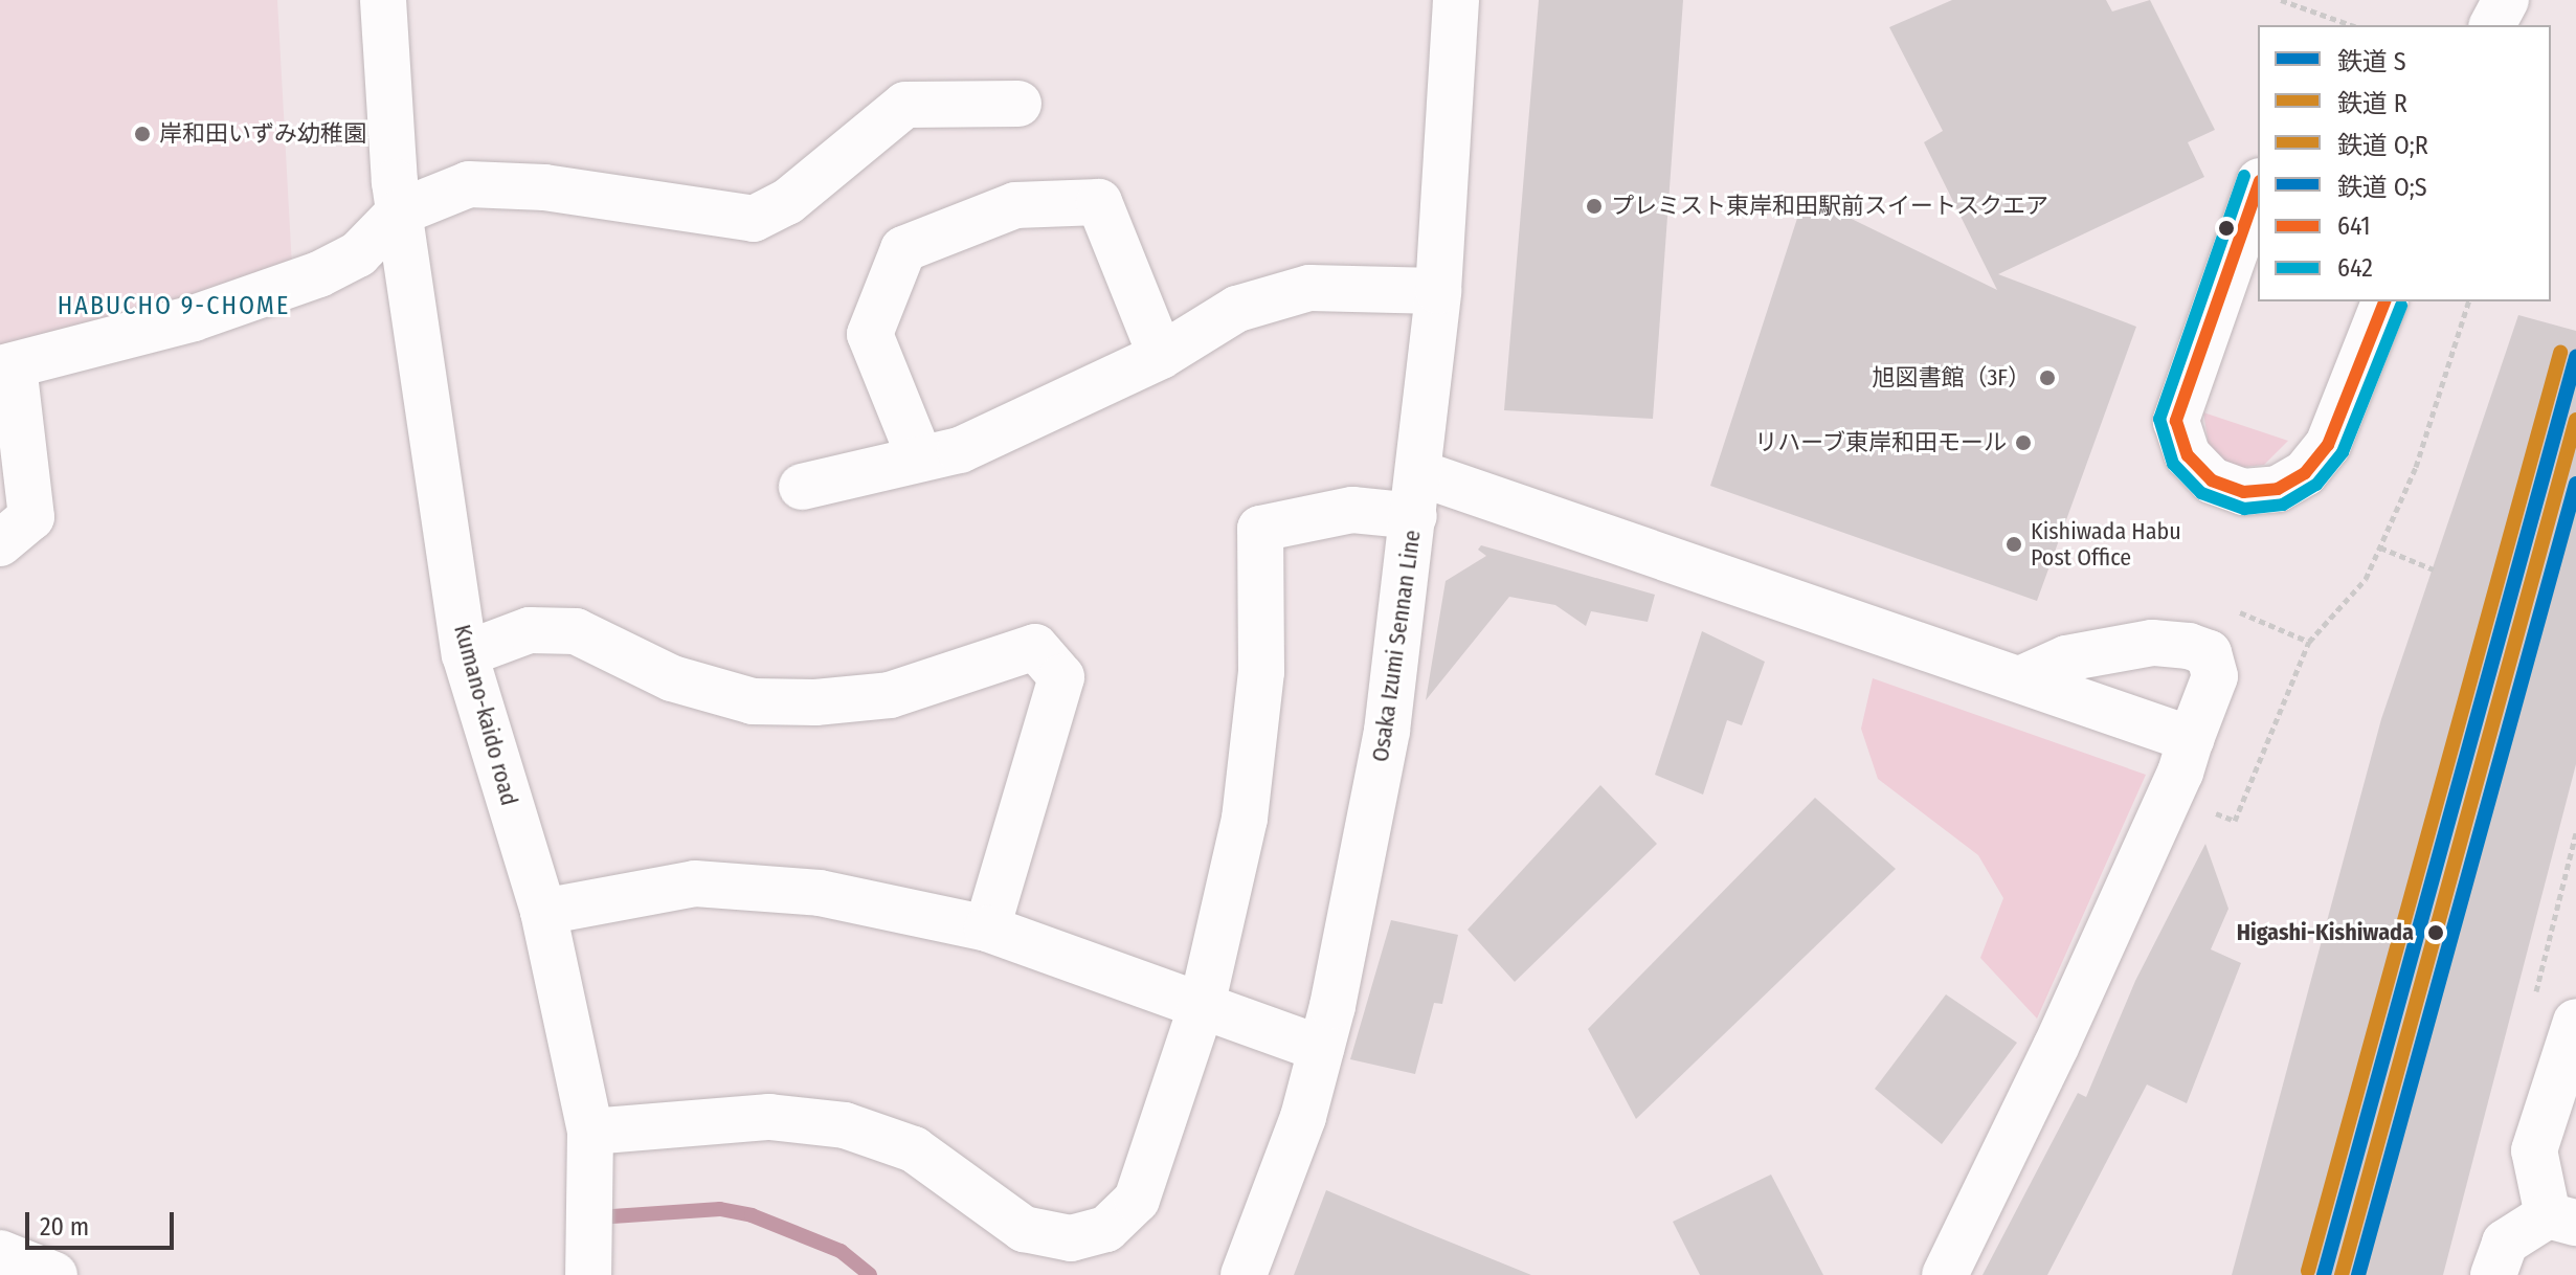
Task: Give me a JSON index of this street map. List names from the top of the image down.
{
  "streets": {
    "street": ["Osaka Izumi Sennan Line", "Kumano-kaido road"]
  },
  "districts": ["HABUCHO 9-CHOME"],
  "places": [
    "岸和田いずみ幼稚園",
    "プレミスト東岸和田駅前スイートスクエア",
    "旭図書館（3F）",
    "リハーブ東岸和田モール",
    "Kishiwada Habu Post Office",
    "Higashi-Kishiwada"
  ],
  "lines": [
    "transit line 642",
    "transit line 641",
    "rail line O;R",
    "rail line S",
    "rail line R",
    "rail line O;S"
  ],
  "legend": [
    "鉄道 S",
    "鉄道 R",
    "鉄道 O;R",
    "鉄道 O;S",
    "641",
    "642"
  ],
  "scale_bar": "20 m"
}
